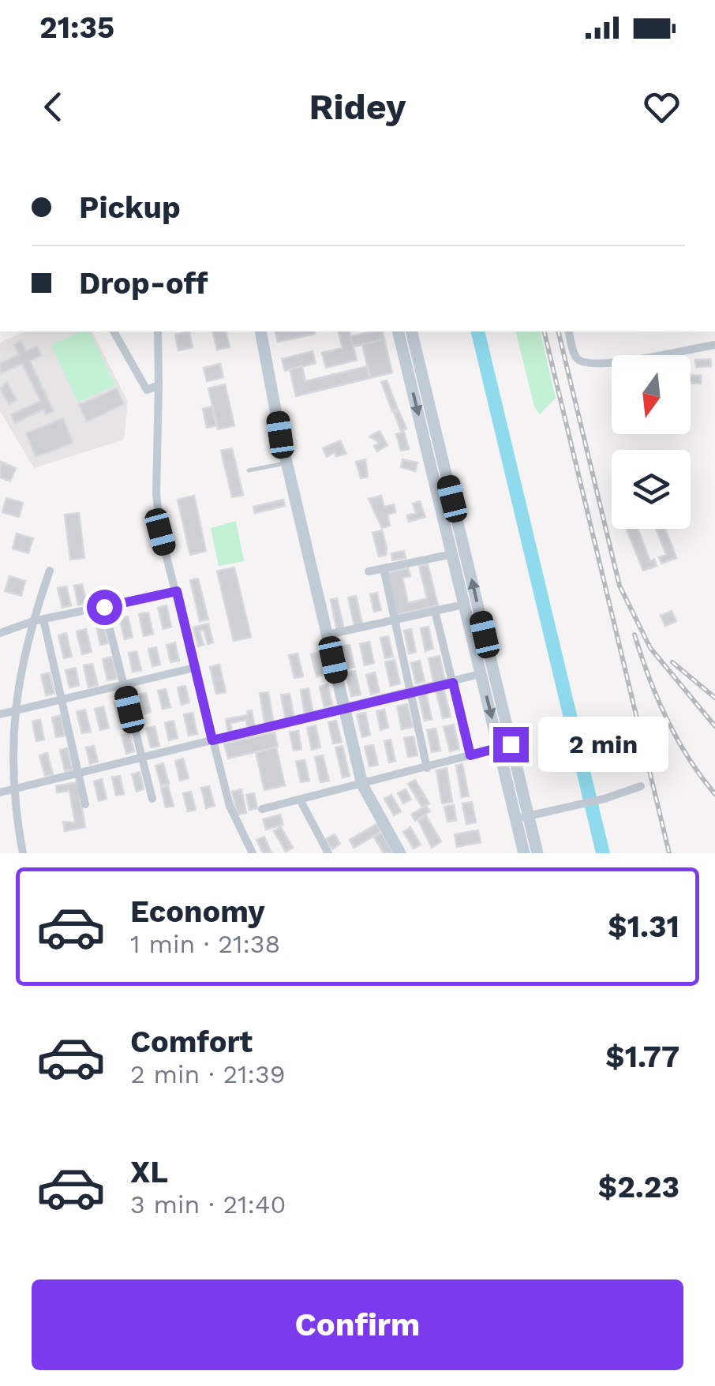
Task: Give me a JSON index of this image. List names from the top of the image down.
{
  "north": "bottom",
  "page": {
    "status": "21:35",
    "header": "Ridey",
    "banner": ["Pickup", "Drop-off"],
    "bubble": "2 min",
    "list": [
      {
        "name": "Economy",
        "note": "1 min · 21:38",
        "value": "$1.31"
      },
      {
        "name": "Comfort",
        "note": "2 min · 21:39",
        "value": "$1.77"
      },
      {
        "name": "XL",
        "note": "3 min · 21:40",
        "value": "$2.23"
      }
    ],
    "buttons": "Confirm"
  }
}
